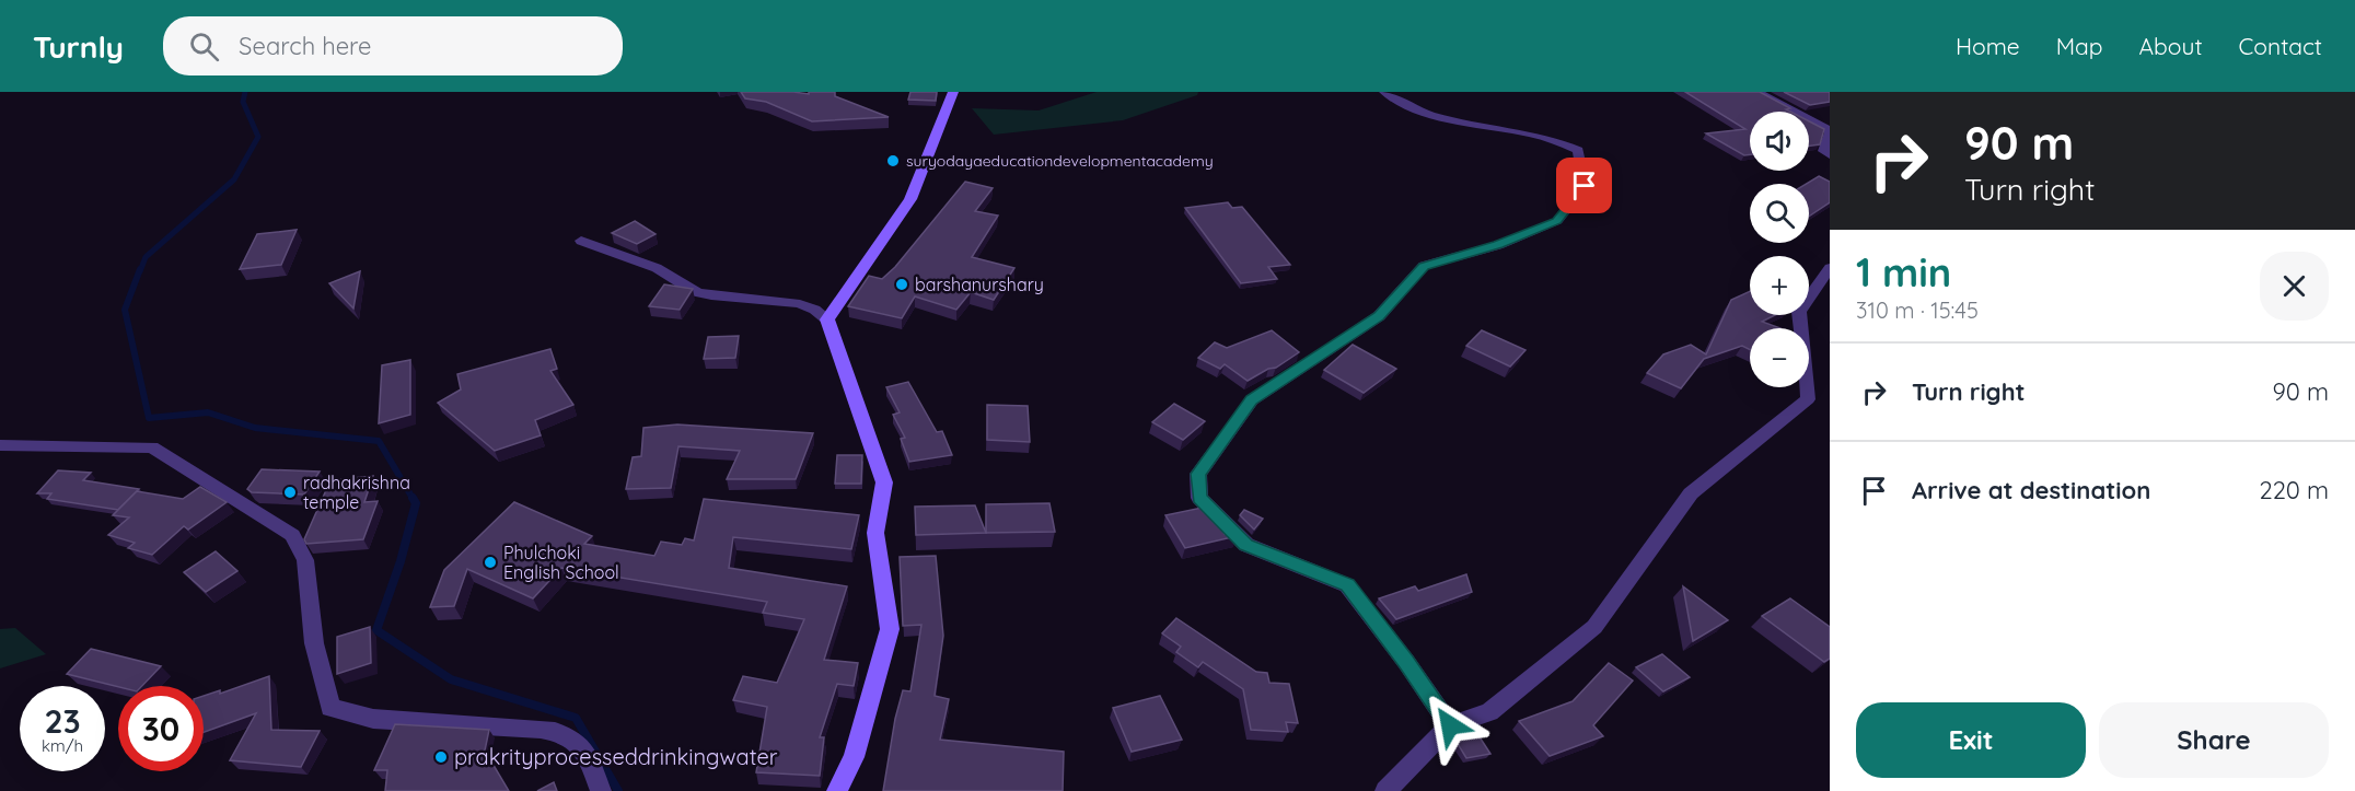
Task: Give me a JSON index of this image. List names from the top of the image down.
{
  "places": [
    "suryodayaeducationdevelopmentacademy",
    "barshanurshary",
    "radhakrishna temple",
    "Phulchoki English School",
    "prakrityprocesseddrinkingwater"
  ],
  "page": {
    "header": "Turnly",
    "search": "Search here",
    "nav": [
      "Home",
      "Map",
      "About",
      "Contact"
    ],
    "turn": ["90 m", "Turn right"],
    "map_buttons": ["+", "−"],
    "heading": ["1 min", "310 m · 15:45"],
    "list": [
      {
        "name": "Turn right",
        "value": "90 m"
      },
      {
        "name": "Arrive at destination",
        "value": "220 m"
      }
    ],
    "speed": "23 km/h",
    "limit": "30",
    "buttons": ["Exit", "Share"]
  }
}
